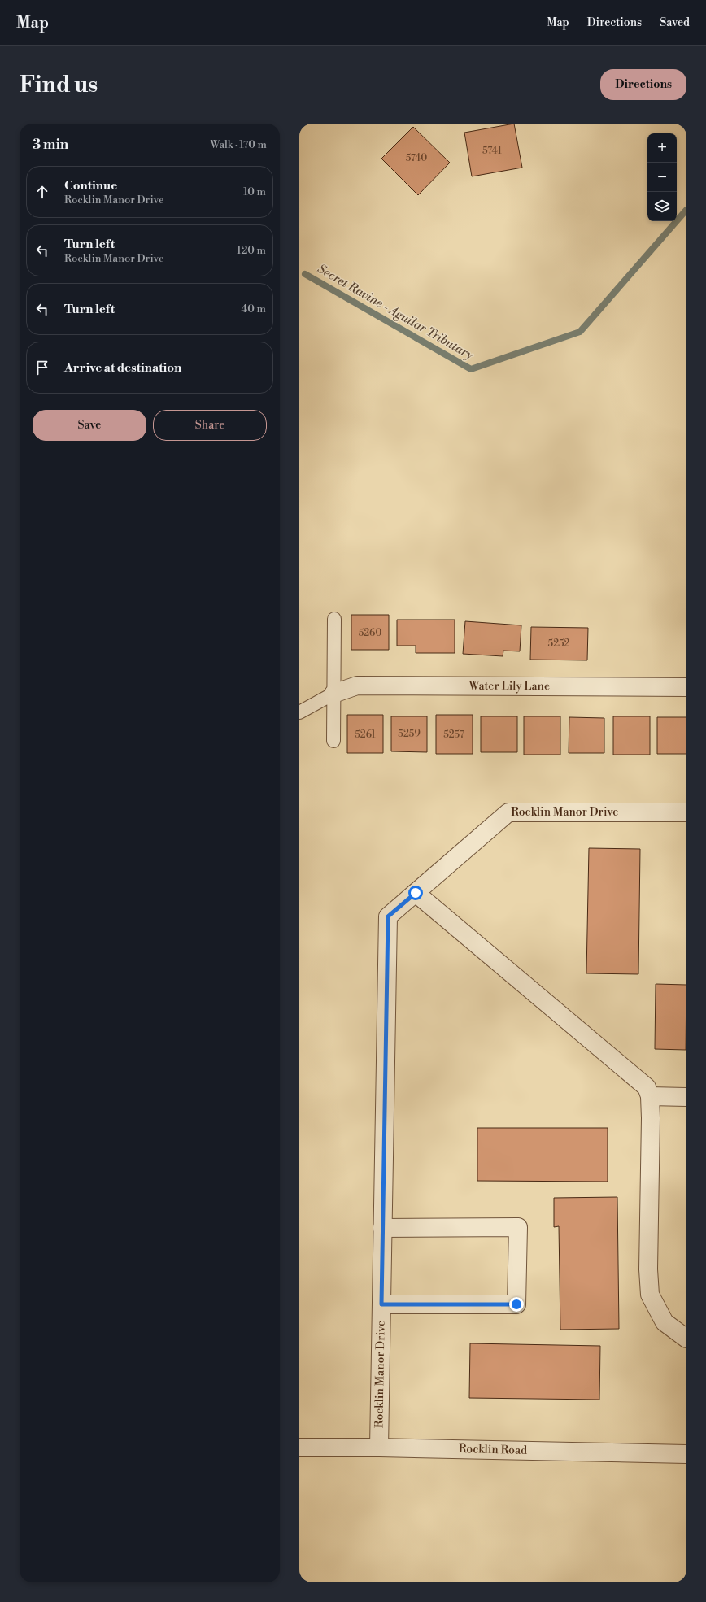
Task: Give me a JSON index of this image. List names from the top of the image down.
{
  "streets": {
    "street": ["Water Lily Lane", "Rocklin Manor Drive", "Rocklin Road"]
  },
  "crossings": [
    ["Rocklin Manor Drive", "Rocklin Road"]
  ],
  "water": ["Secret Ravine - Aguilar Tributary"],
  "house_numbers": [
    "5741",
    "5740",
    "5260",
    "5252",
    "5259",
    "5261",
    "5257"
  ],
  "page": {
    "header": "Map",
    "nav": ["Map", "Directions", "Saved"],
    "buttons": [
      "Directions",
      ["Save", "Share"]
    ],
    "title": "Find us",
    "heading": ["3 min", "Walk · 170 m"],
    "map_buttons": ["+", "−"],
    "list": [
      ["Continue", "Rocklin Manor Drive", "10 m"],
      ["Turn left", "Rocklin Manor Drive", "120 m"],
      ["Turn left", "40 m"],
      "Arrive at destination"
    ]
  }
}
